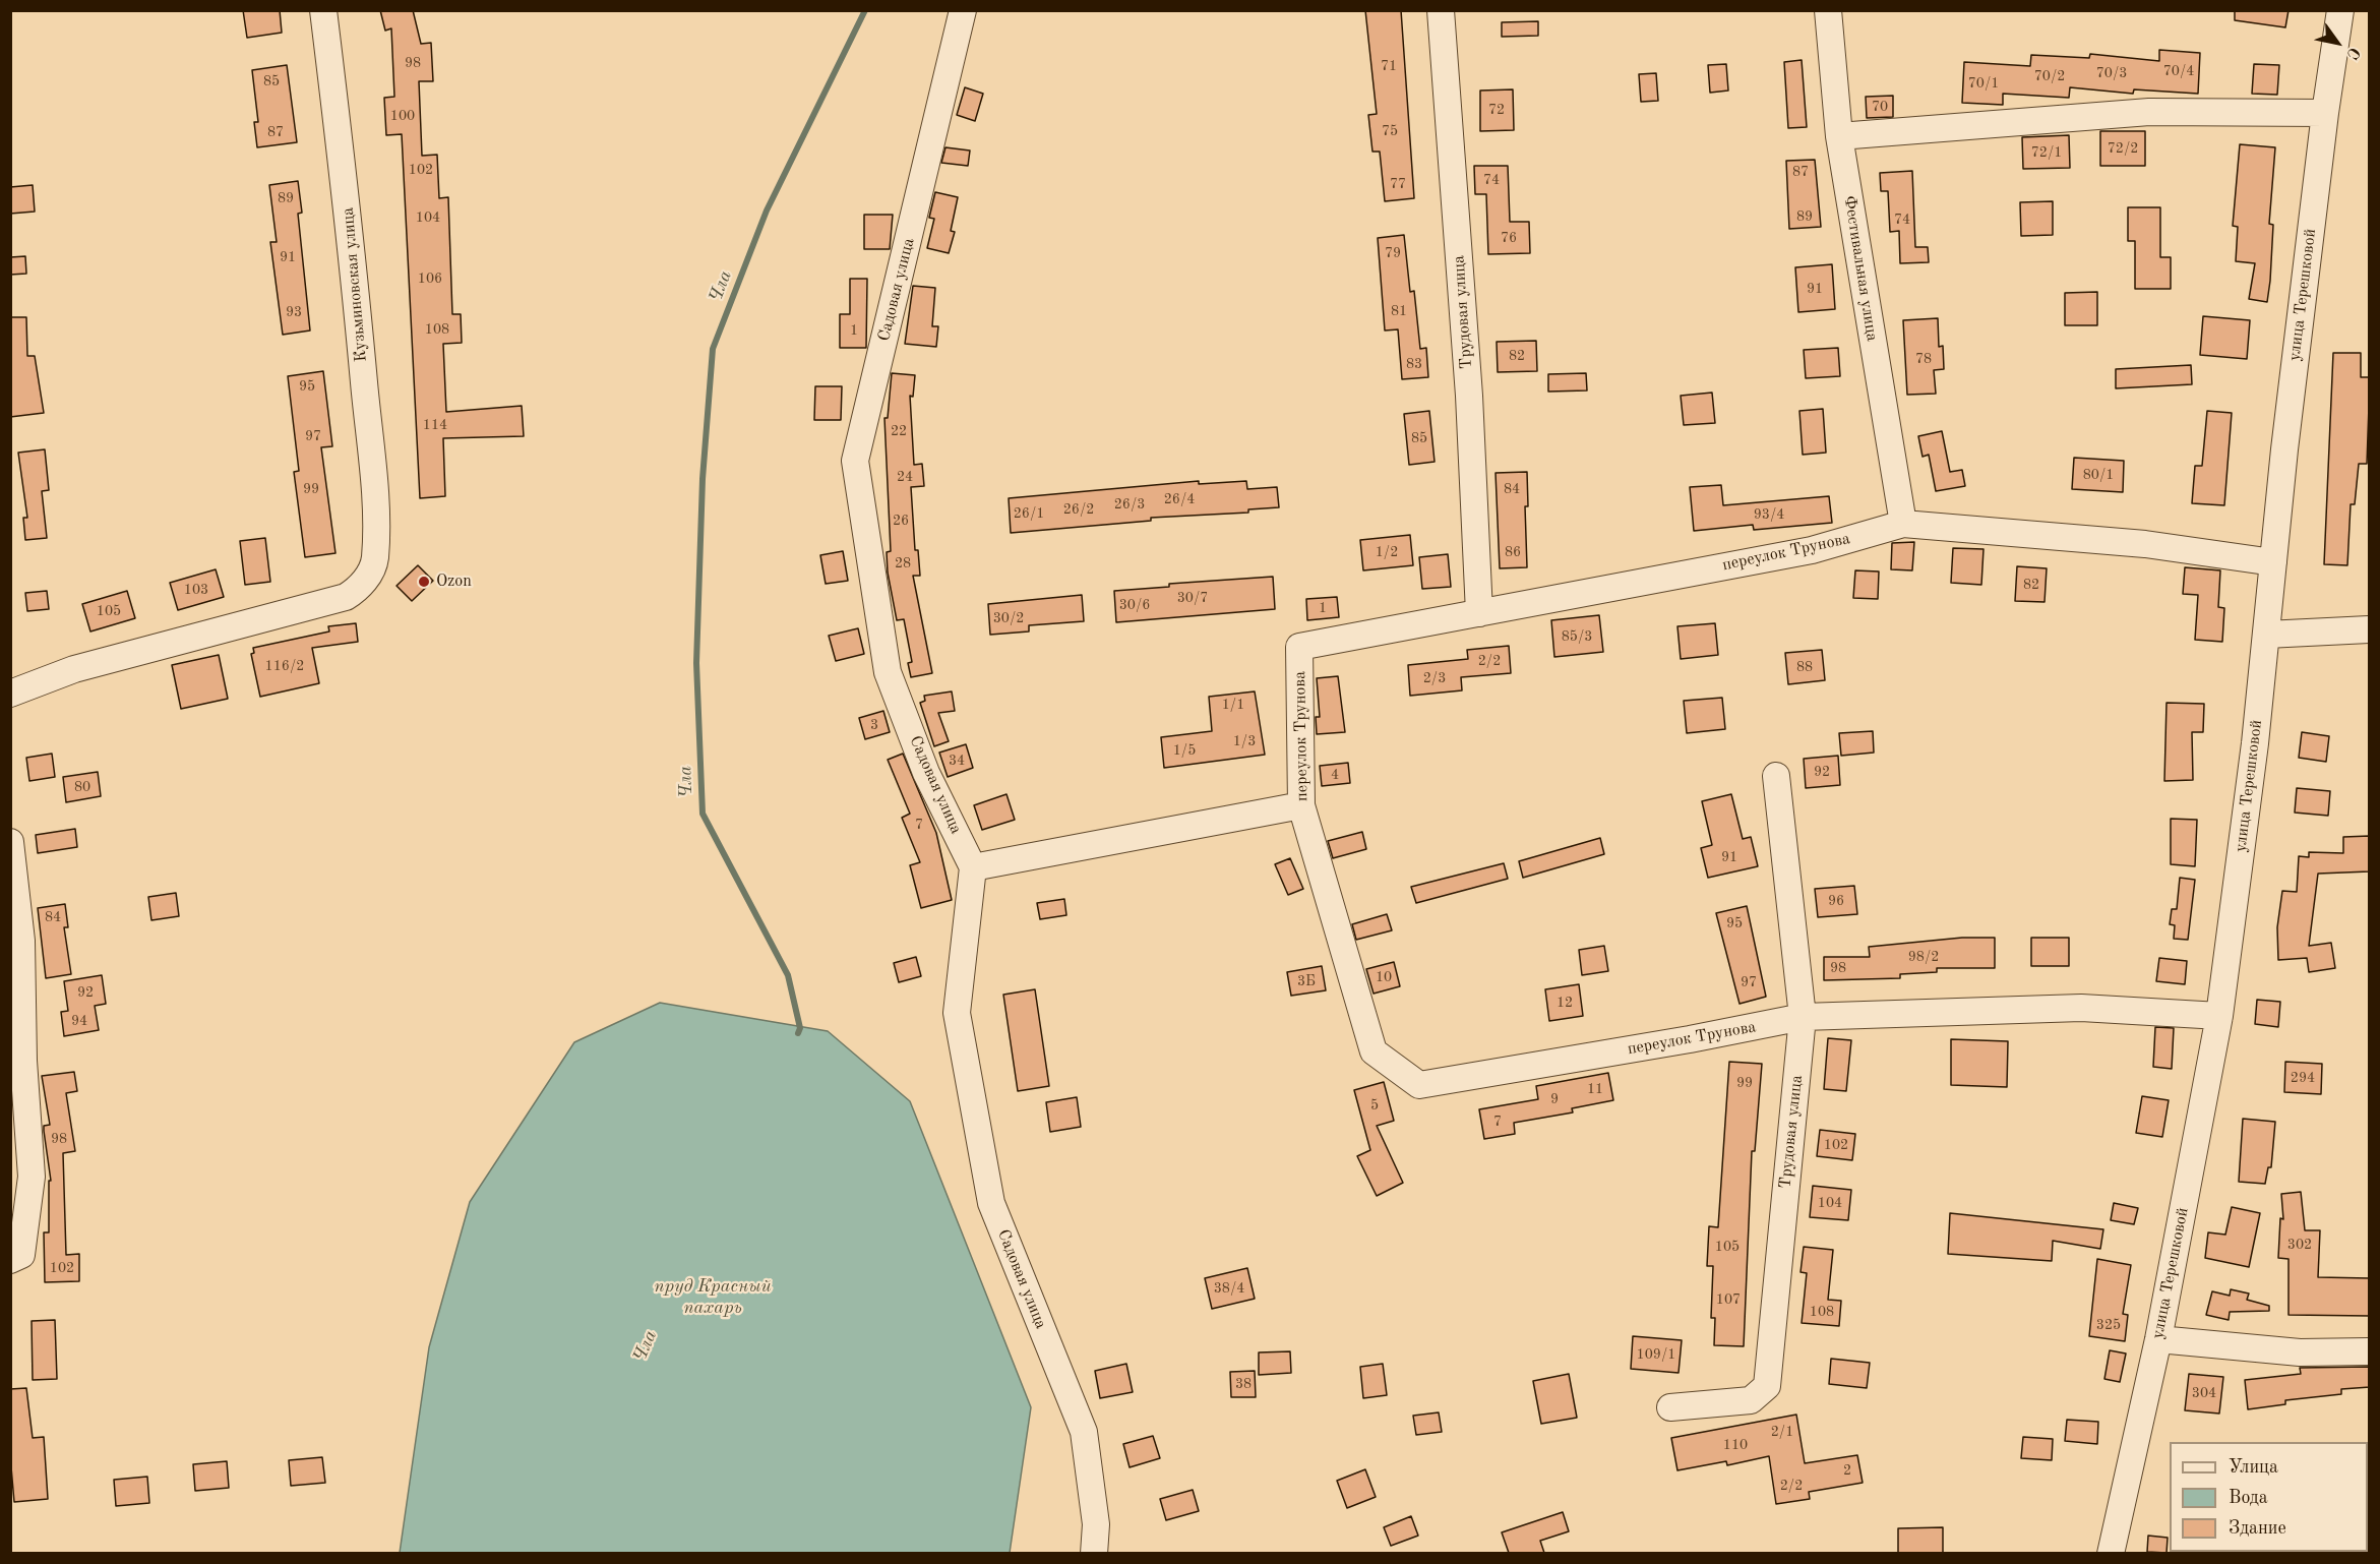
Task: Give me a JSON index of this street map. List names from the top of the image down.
{
  "streets": {
    "street": [
      "Фестивальная улица",
      "Кузьминовская улица",
      "Садовая улица",
      "улица Терешковой",
      "Трудовая улица",
      "переулок Трунова"
    ]
  },
  "crossings": [
    ["Фестивальная улица", "переулок Трунова"],
    ["улица Терешковой", "переулок Трунова"],
    ["Трудовая улица", "переулок Трунова"]
  ],
  "water": ["Чла", "пруд Красный пахарь"],
  "places": ["Ozon"],
  "house_numbers": [
    "98",
    "71",
    "70/4",
    "70/3",
    "70/2",
    "85",
    "70/1",
    "70",
    "72",
    "100",
    "75",
    "87",
    "72/2",
    "72/1",
    "102",
    "87",
    "74",
    "77",
    "89",
    "89",
    "104",
    "74",
    "76",
    "79",
    "91",
    "106",
    "91",
    "81",
    "93",
    "108",
    "1",
    "82",
    "78",
    "83",
    "95",
    "114",
    "22",
    "97",
    "85",
    "80/1",
    "24",
    "99",
    "84",
    "26/4",
    "26/3",
    "26/2",
    "26/1",
    "93/4",
    "26",
    "1/2",
    "86",
    "28",
    "82",
    "103",
    "30/7",
    "30/6",
    "1",
    "105",
    "30/2",
    "85/3",
    "2/2",
    "116/2",
    "88",
    "2/3",
    "1/1",
    "3",
    "1/3",
    "1/5",
    "34",
    "92",
    "4",
    "80",
    "7",
    "91",
    "96",
    "84",
    "95",
    "98/2",
    "98",
    "10",
    "3Б",
    "97",
    "92",
    "12",
    "94",
    "294",
    "99",
    "11",
    "9",
    "5",
    "7",
    "98",
    "102",
    "104",
    "302",
    "105",
    "102",
    "38/4",
    "107",
    "108",
    "325",
    "109/1",
    "38",
    "304",
    "2/1",
    "110",
    "2",
    "2/2"
  ],
  "legend": ["Улица", "Вода", "Здание"],
  "north": "bottom right"
}
